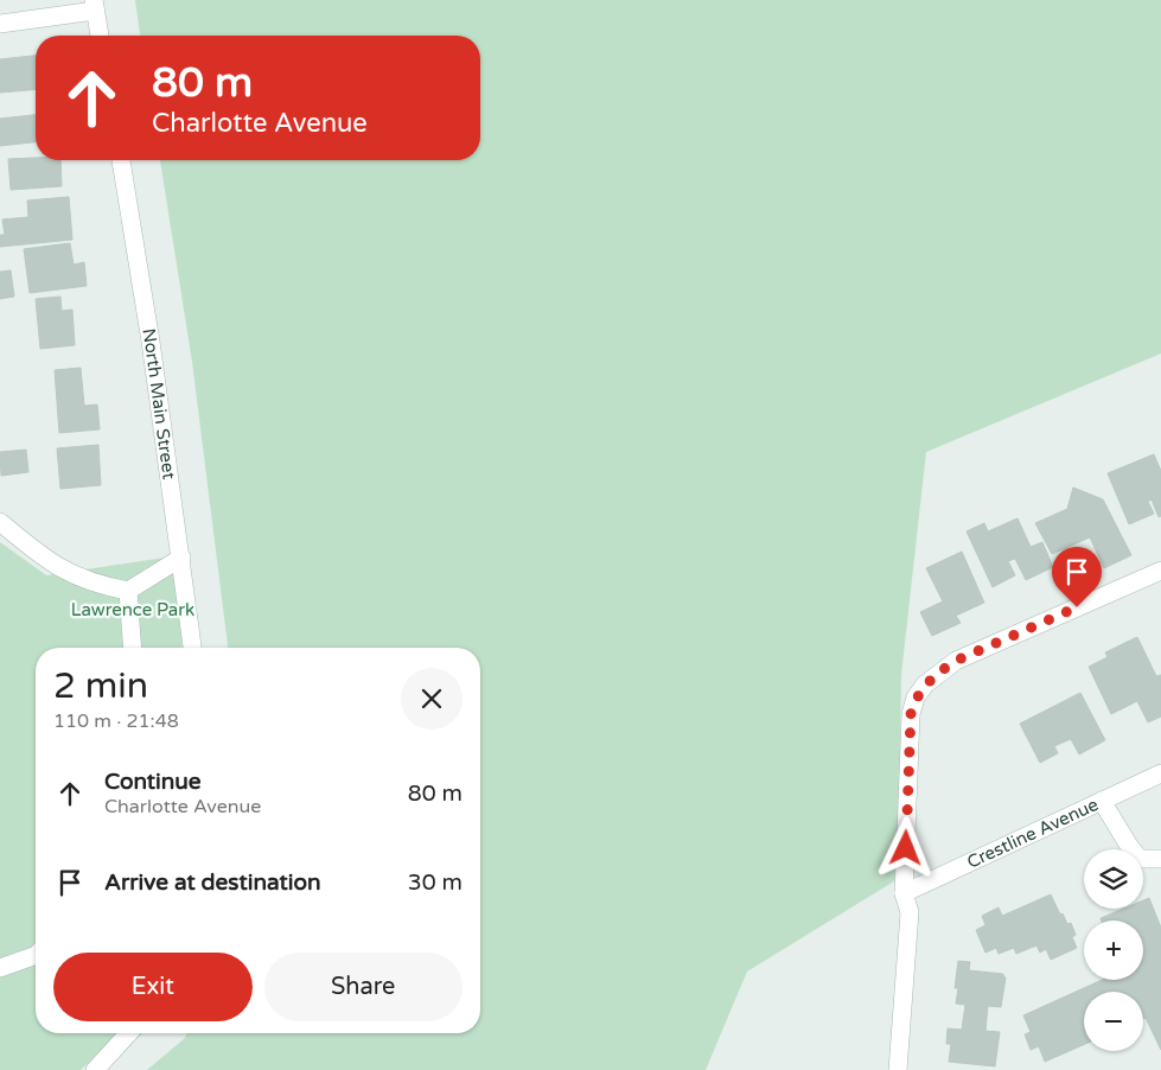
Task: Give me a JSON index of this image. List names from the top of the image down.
{
  "streets": {
    "street": ["North Main Street", "Crestline Avenue"]
  },
  "parks": ["Lawrence Park"],
  "page": {
    "turn": ["80 m", "Charlotte Avenue"],
    "heading": ["2 min", "110 m · 21:48"],
    "list": [
      {
        "name": "Continue",
        "note": "Charlotte Avenue",
        "value": "80 m"
      },
      {
        "name": "Arrive at destination",
        "value": "30 m"
      }
    ],
    "map_buttons": ["+", "−"],
    "buttons": ["Exit", "Share"]
  }
}
